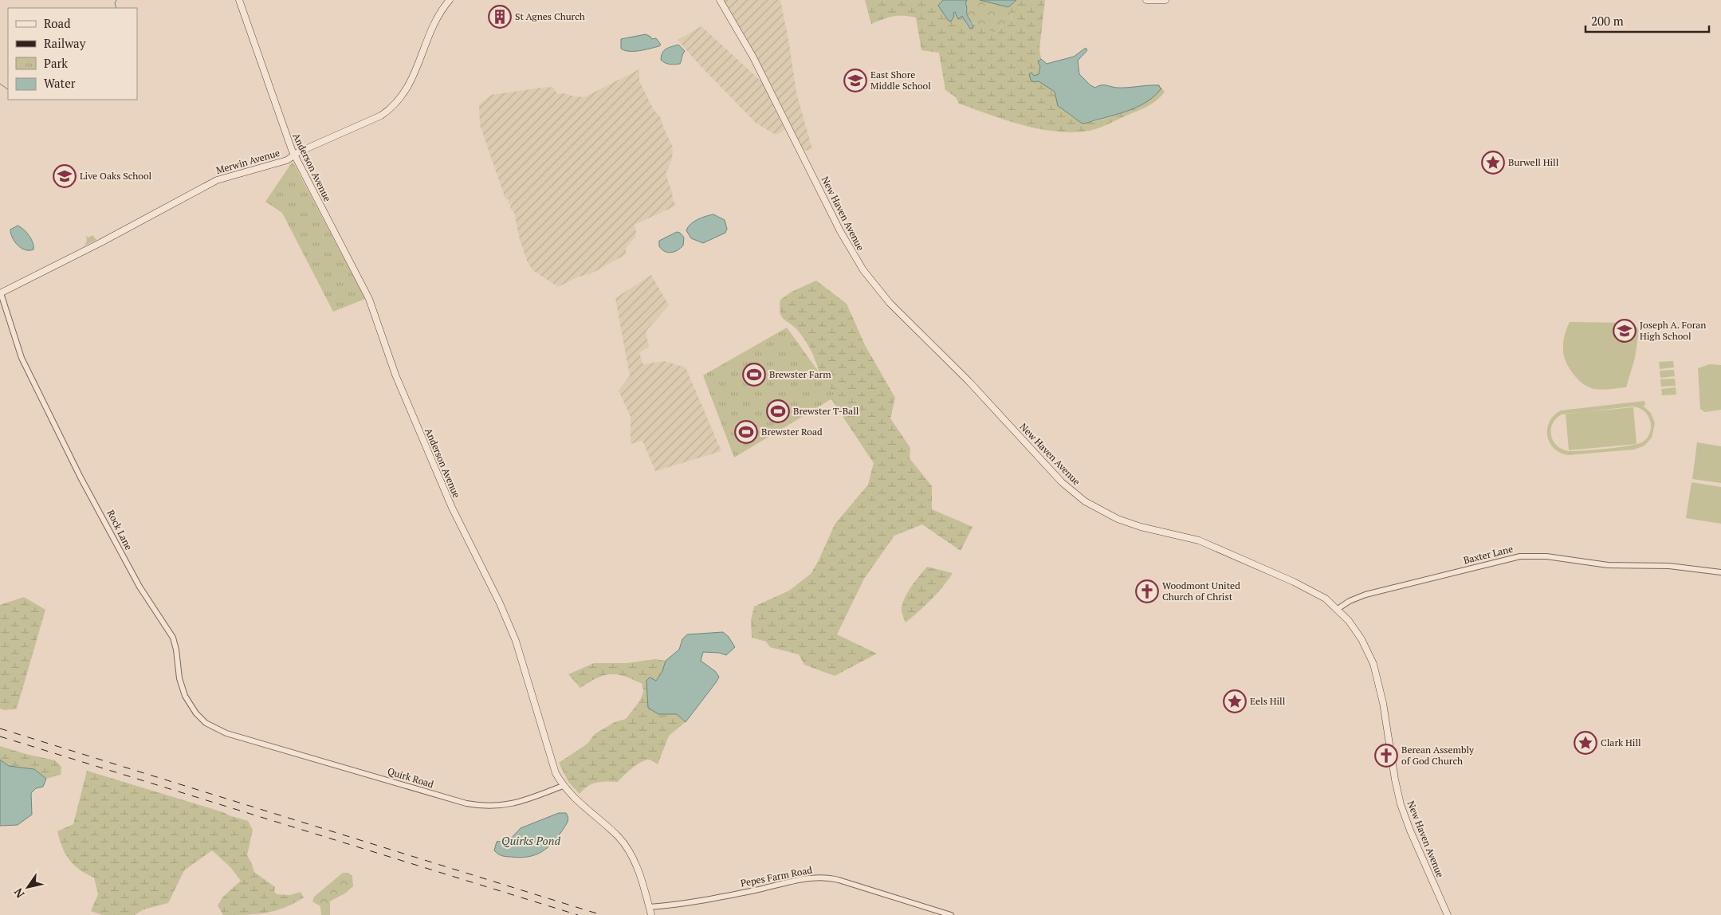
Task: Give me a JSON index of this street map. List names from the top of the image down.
{
  "streets": {
    "main road": ["Merwin Avenue", "Anderson Avenue", "New Haven Avenue"],
    "street": [
      "Rock Lane",
      "Baxter Lane",
      "Quirk Road",
      "Pepes Farm Road"
    ]
  },
  "crossings": [
    ["Merwin Avenue", "Anderson Avenue"],
    ["Merwin Avenue", "Rock Lane"],
    ["Anderson Avenue", "Quirk Road"],
    ["Anderson Avenue", "Pepes Farm Road"],
    ["New Haven Avenue", "Baxter Lane"],
    ["Rock Lane", "Quirk Road"]
  ],
  "water": ["Quirks Pond"],
  "places": {
    "building": ["St Agnes Church"],
    "school or university": ["East Shore Middle School", "Live Oaks School", "Joseph A. Foran High School"],
    "place": ["Burwell Hill", "Eels Hill", "Clark Hill"],
    "sports": ["Brewster Farm", "Brewster T-Ball", "Brewster Road"],
    "church": ["Woodmont United Church of Christ", "Berean Assembly of God Church"]
  },
  "legend": [
    "Road",
    "Railway",
    "Park",
    "Water"
  ],
  "scale_bar": "200 m",
  "north": "bottom left"
}
